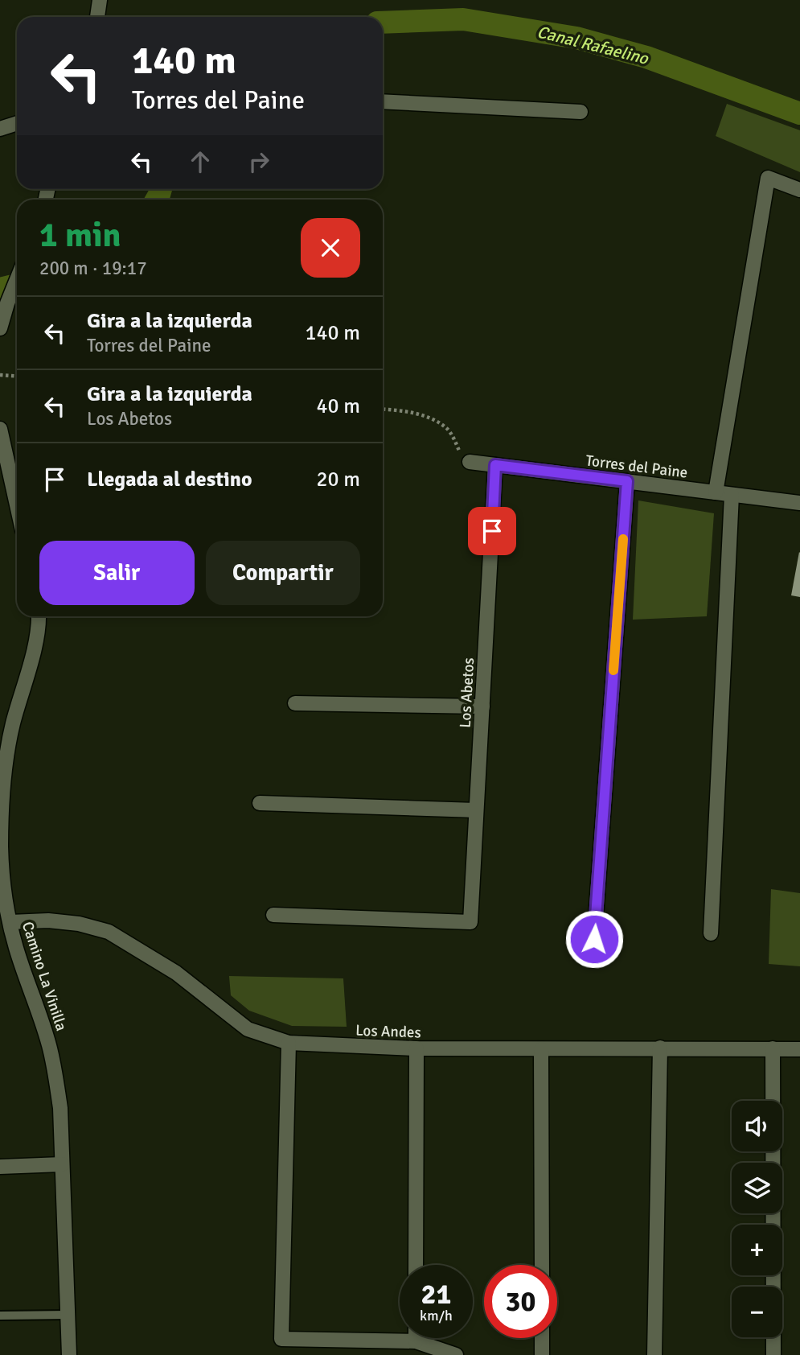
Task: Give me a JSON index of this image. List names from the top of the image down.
{
  "streets": {
    "street": [
      "Torres del Paine",
      "Los Abetos",
      "Camino La Vinilla",
      "Los Andes"
    ]
  },
  "crossings": [
    ["Torres del Paine", "Los Abetos"],
    ["Camino La Vinilla", "Los Andes"]
  ],
  "water": ["Canal Rafaelino"],
  "page": {
    "turn": ["140 m", "Torres del Paine"],
    "heading": ["1 min", "200 m · 19:17"],
    "list": [
      {
        "name": "Gira a la izquierda",
        "note": "Torres del Paine",
        "value": "140 m"
      },
      {
        "name": "Gira a la izquierda",
        "note": "Los Abetos",
        "value": "40 m"
      },
      {
        "name": "Llegada al destino",
        "value": "20 m"
      }
    ],
    "buttons": ["Salir", "Compartir"],
    "map_buttons": ["+", "−"],
    "speed": "21 km/h",
    "limit": "30"
  }
}
